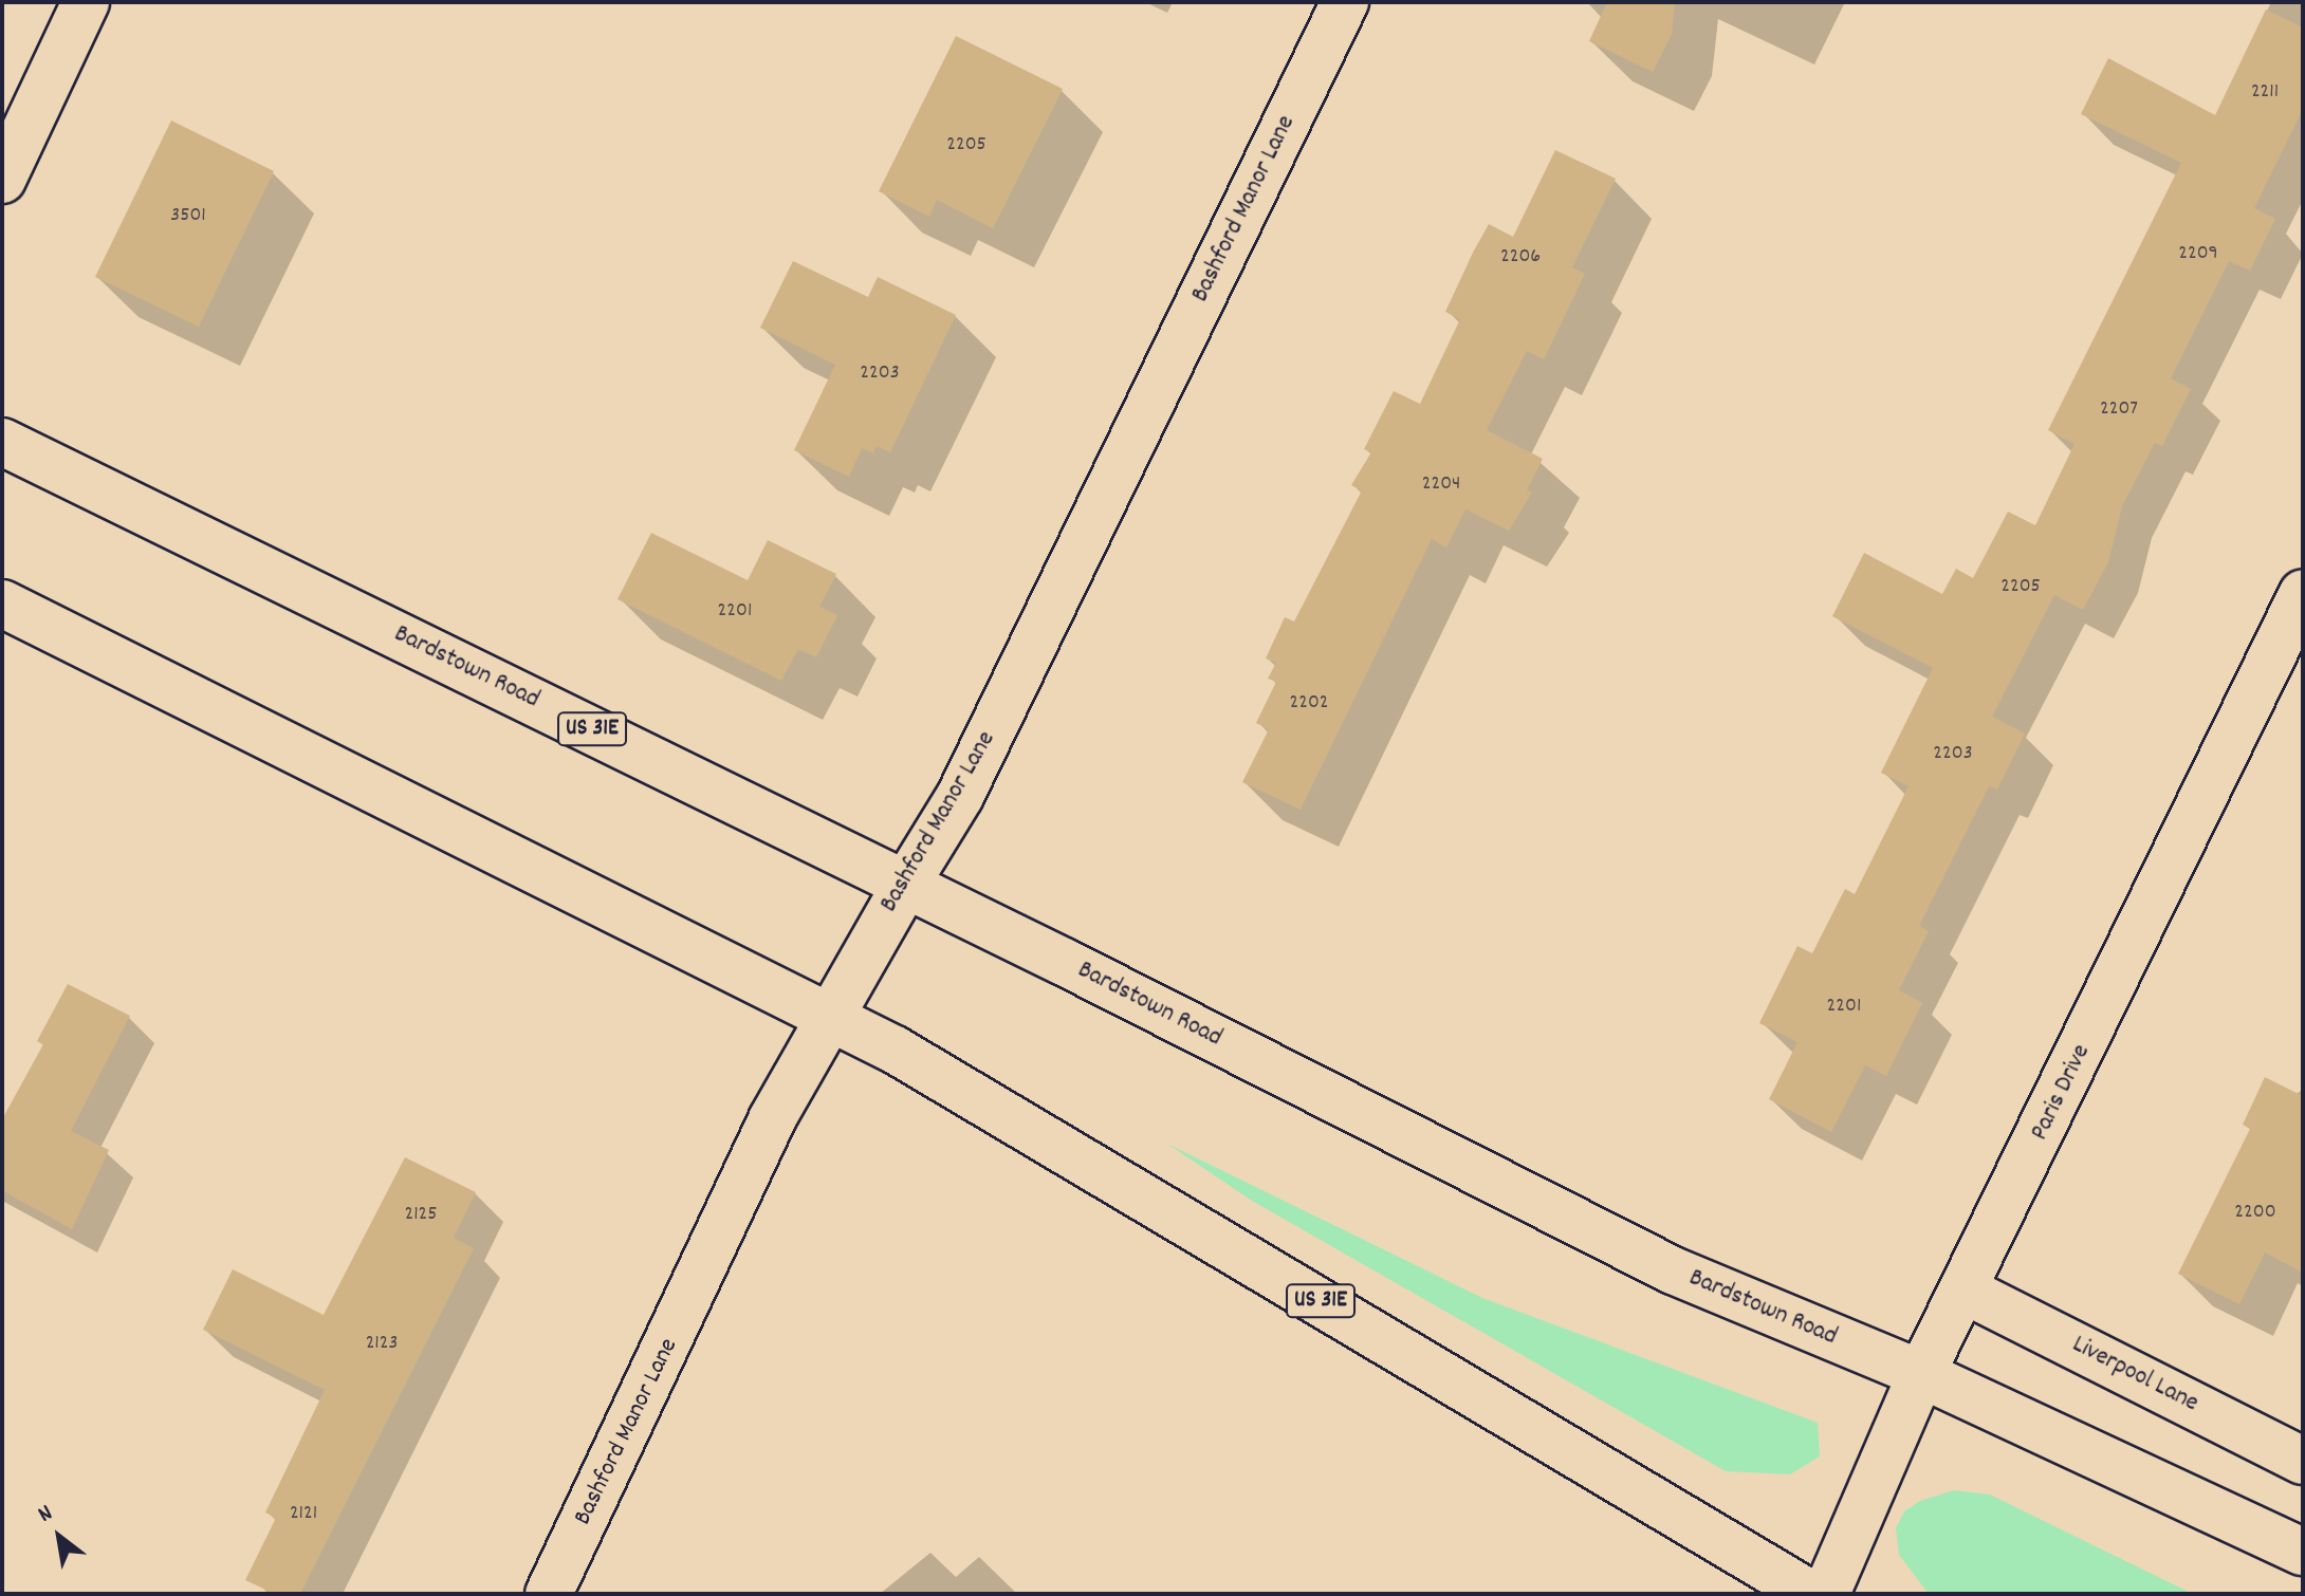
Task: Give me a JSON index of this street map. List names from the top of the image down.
{
  "streets": {
    "main road": [
      "Bashford Manor Lane",
      "Bardstown Road",
      "US 31E",
      "Paris Drive",
      "Liverpool Lane"
    ]
  },
  "crossings": [
    ["Bashford Manor Lane", "Bardstown Road"],
    ["Bashford Manor Lane", "US 31E"],
    ["Bardstown Road", "Paris Drive"],
    ["Paris Drive", "Liverpool Lane"]
  ],
  "house_numbers": [
    "2211",
    "2205",
    "3501",
    "2209",
    "2206",
    "2203",
    "2207",
    "2204",
    "2205",
    "2201",
    "2202",
    "2203",
    "2201",
    "2200",
    "2125",
    "2123",
    "2121"
  ],
  "north": "top left"
}
